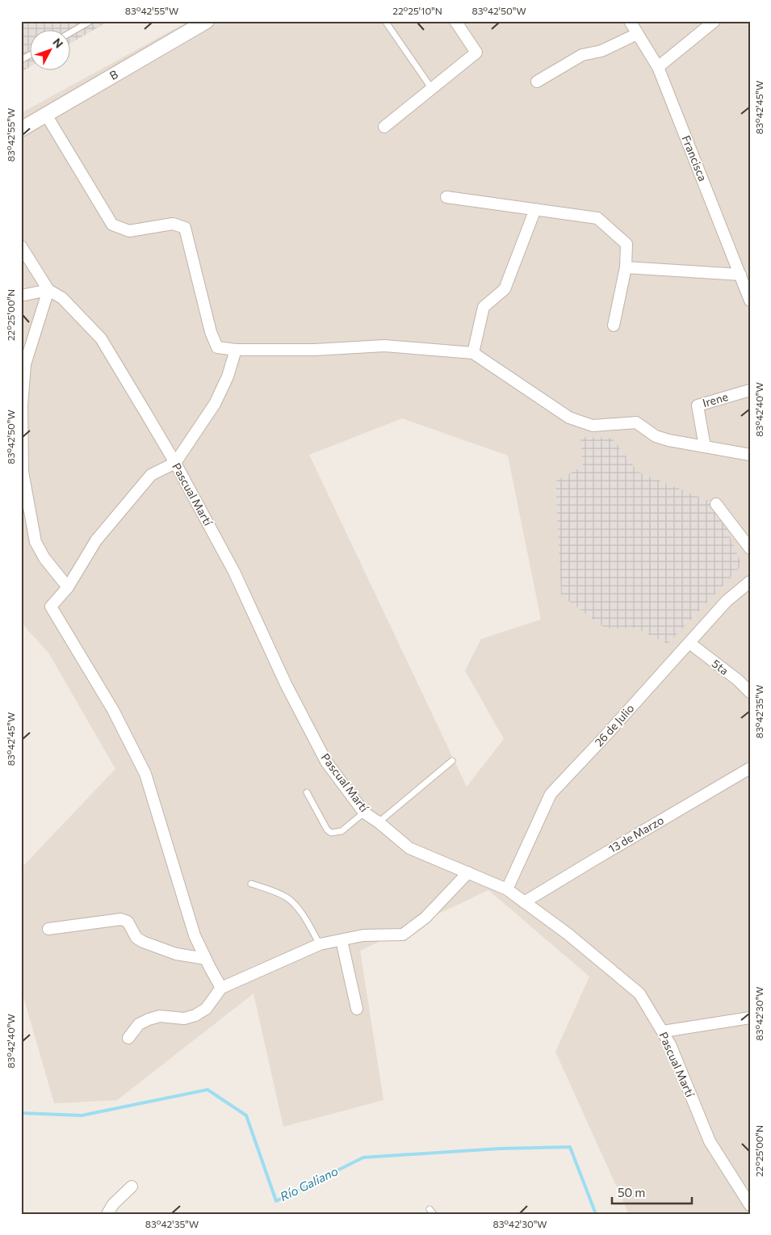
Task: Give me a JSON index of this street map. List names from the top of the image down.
{
  "streets": {
    "street": [
      "B",
      "Francisca",
      "Irene",
      "Pascual Martí",
      "5ta",
      "26 de Julio",
      "13 de Marzo"
    ]
  },
  "crossings": [
    ["Pascual Martí", "26 de Julio"],
    ["Pascual Martí", "13 de Marzo"],
    ["5ta", "26 de Julio"]
  ],
  "water": ["Río Galiano"],
  "scale_bar": "50 m",
  "north": "top right",
  "coordinates": [
    "83°42'55\"W",
    "22°25'10\"N",
    "83°42'50\"W",
    "83°42'45\"W",
    "22°25'00\"N",
    "83°42'40\"W",
    "83°42'35\"W",
    "83°42'30\"W"
  ]
}
